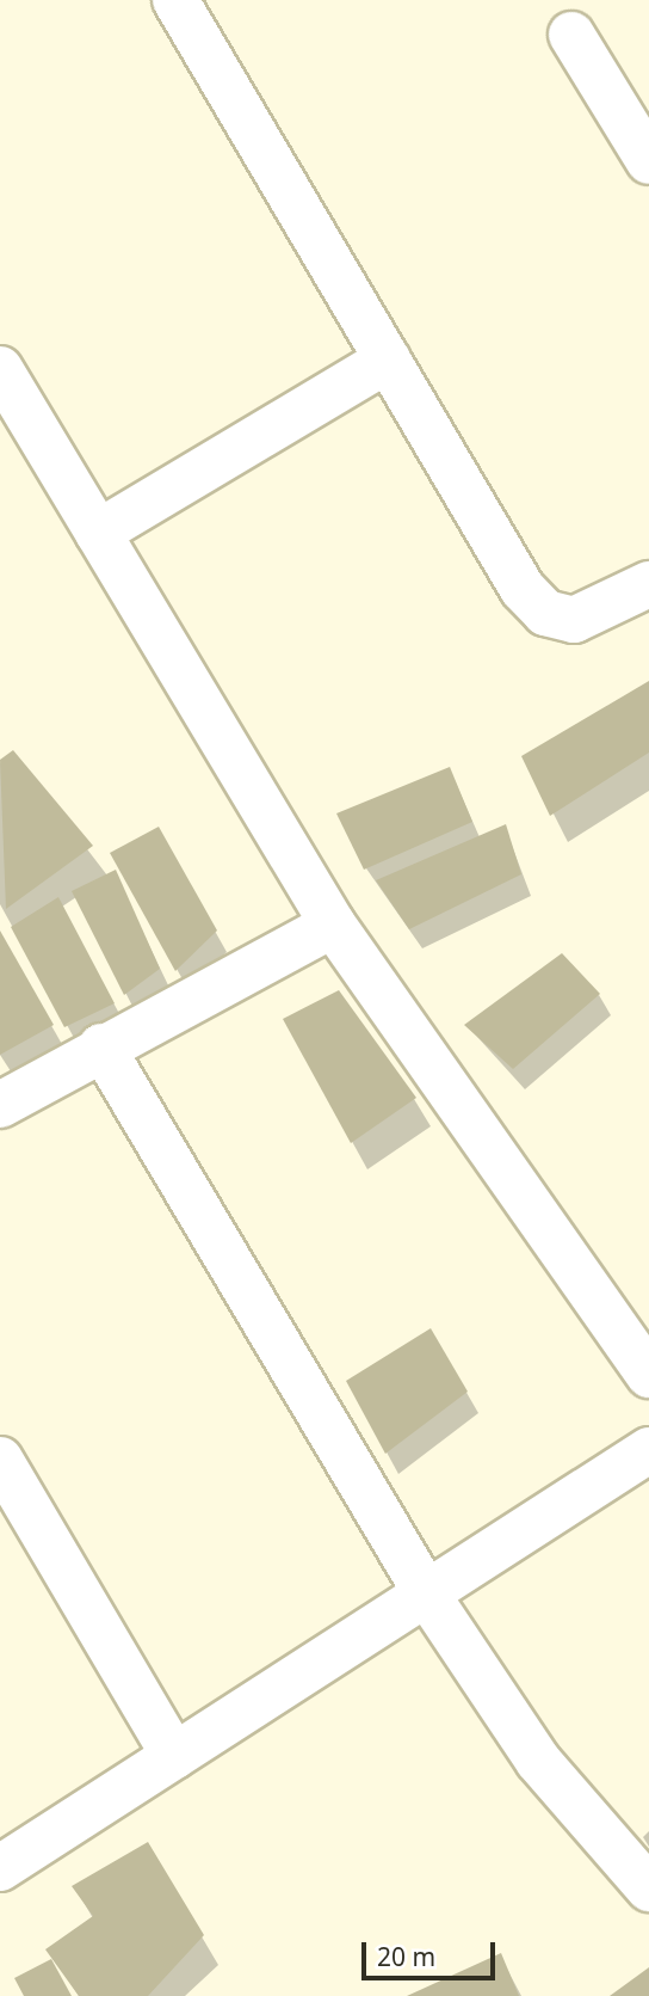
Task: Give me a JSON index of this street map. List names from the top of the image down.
{
  "scale_bar": "20 m"
}
